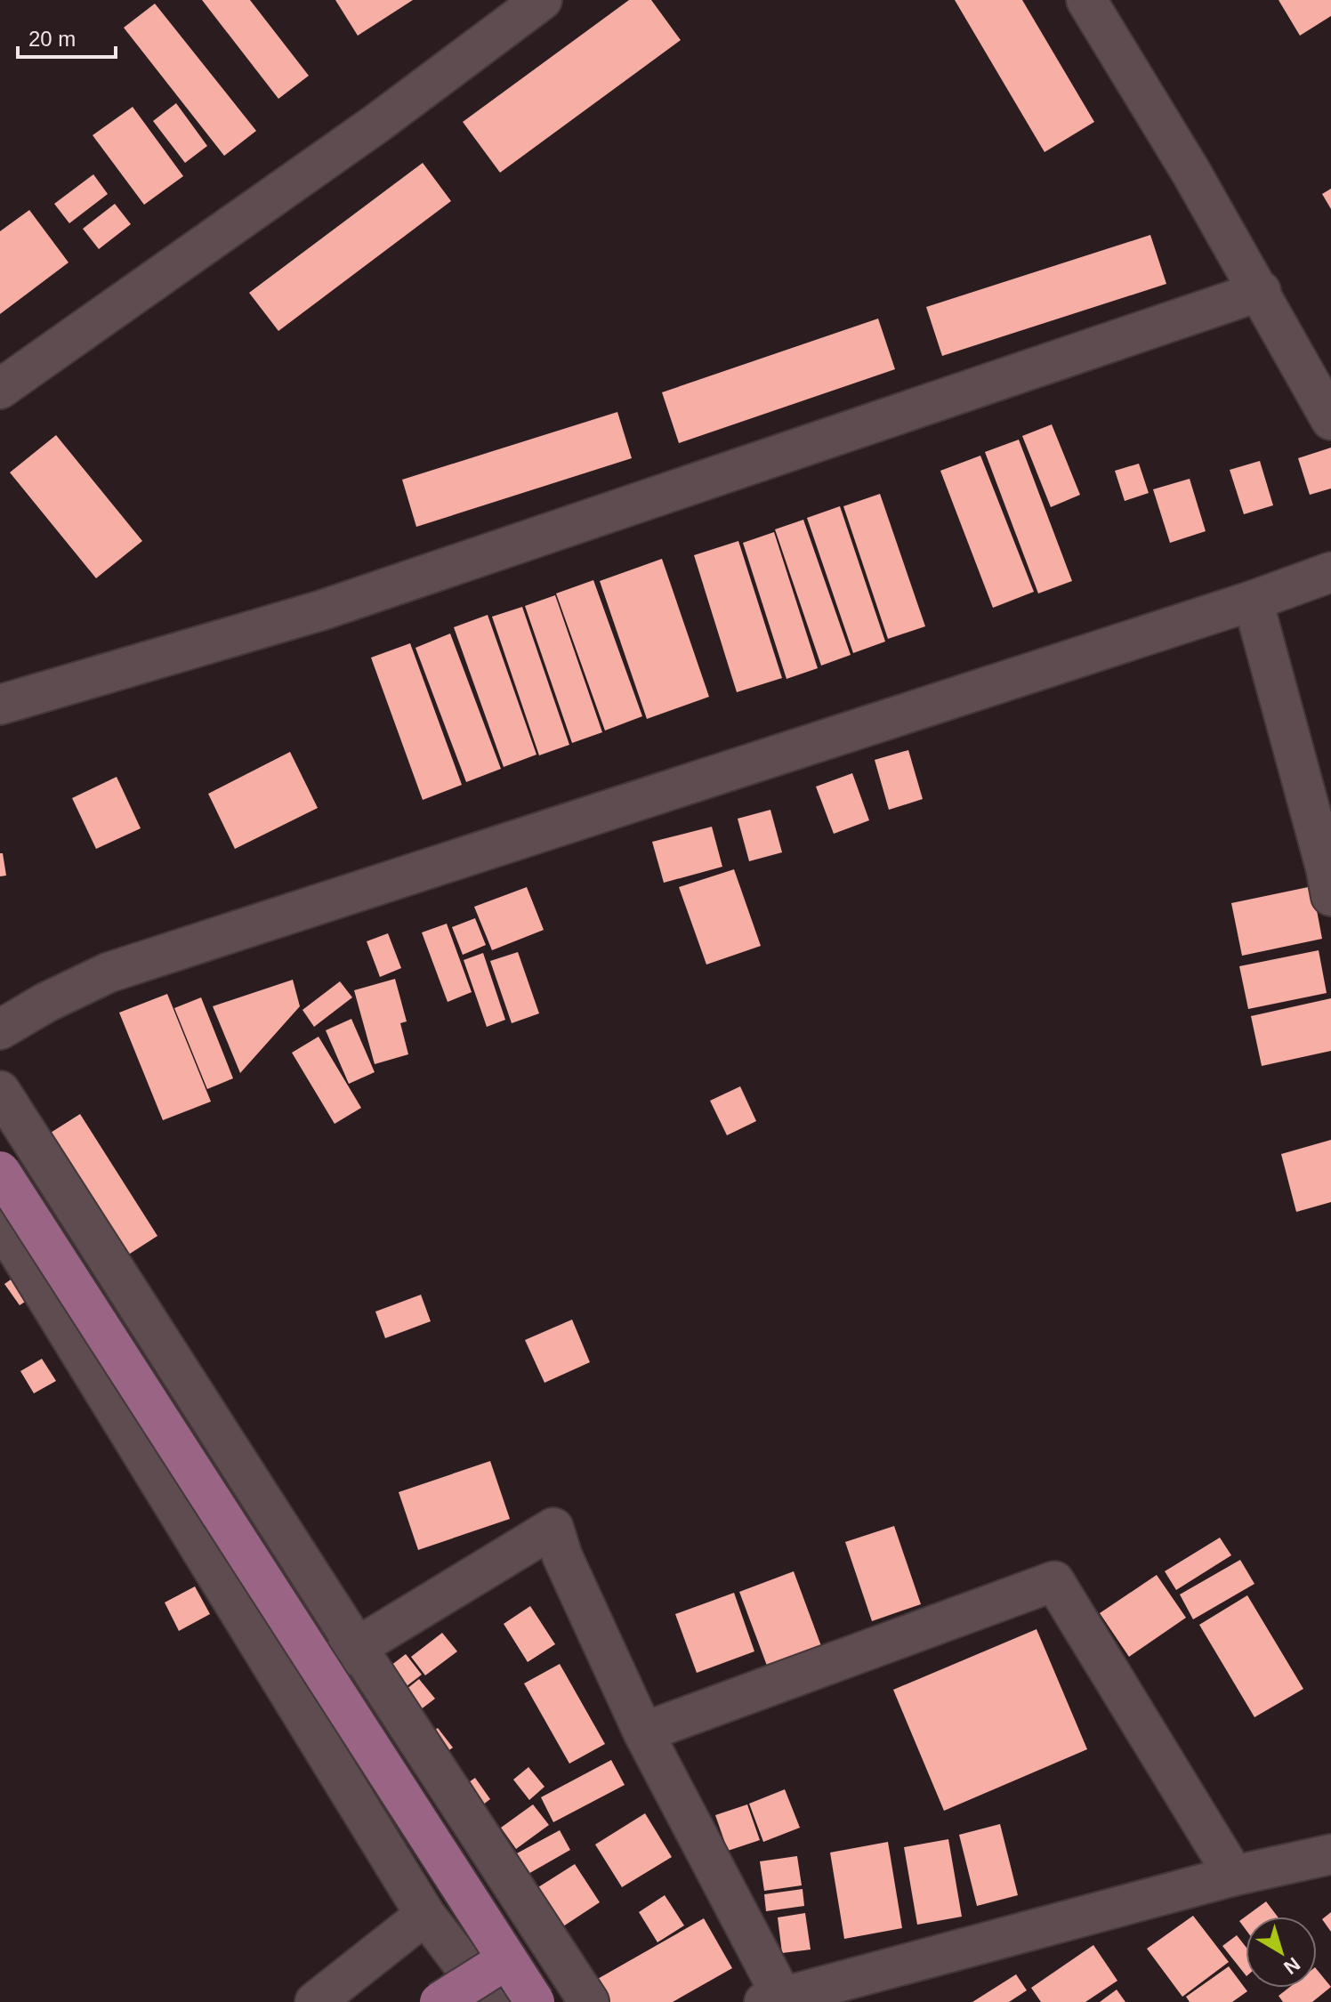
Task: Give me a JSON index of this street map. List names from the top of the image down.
{
  "scale_bar": "20 m",
  "north": "bottom right"
}
